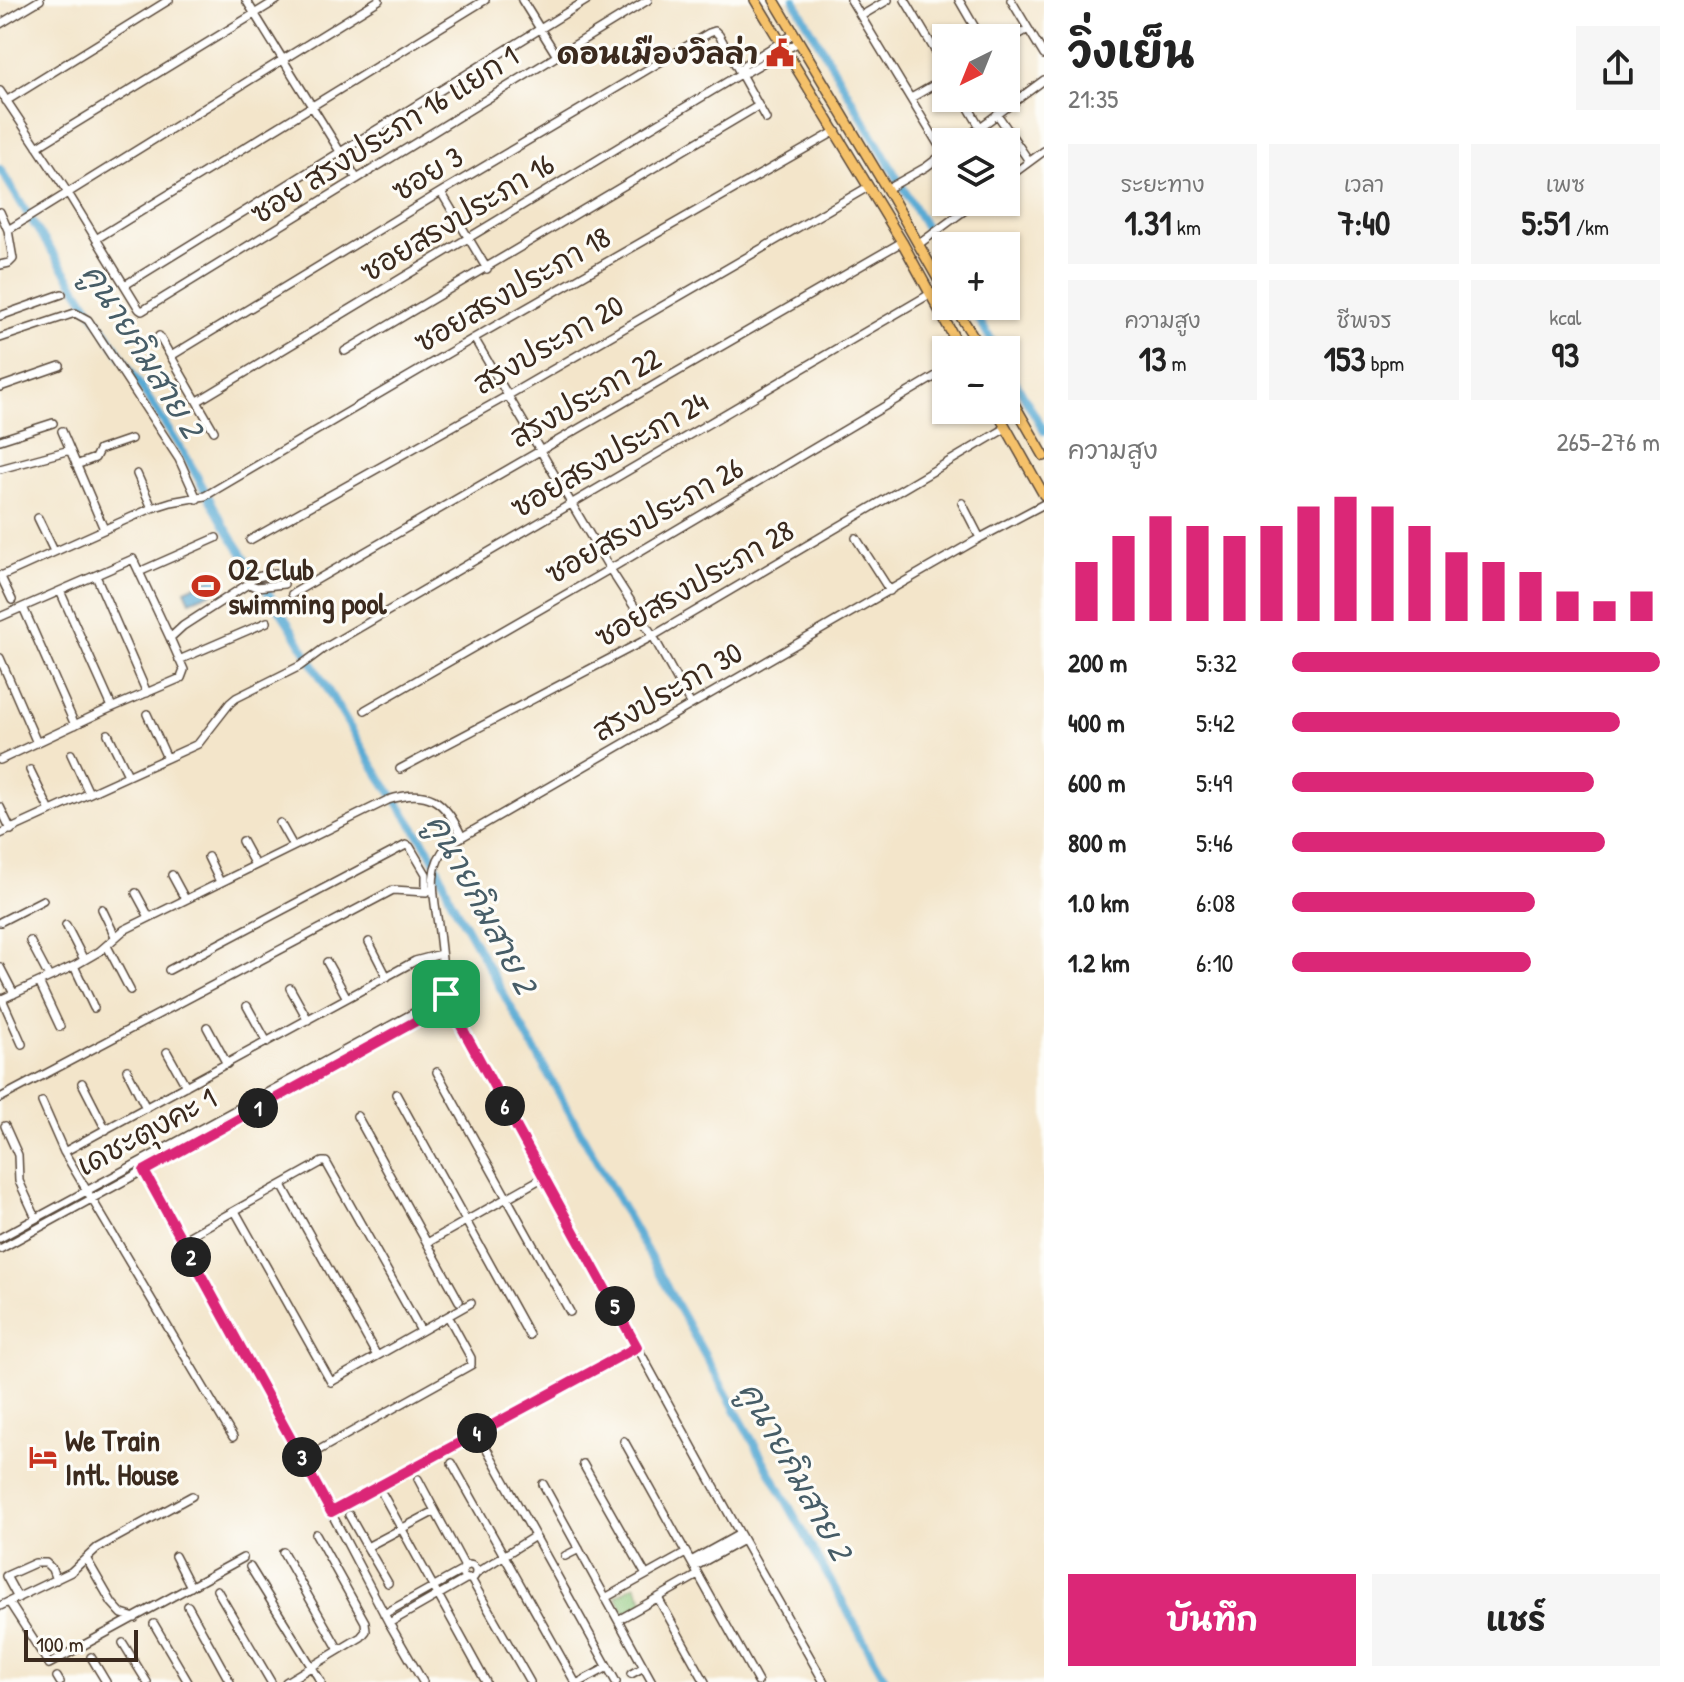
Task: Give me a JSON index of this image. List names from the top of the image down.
{
  "streets": {
    "street": [
      "ซอย สรงประภา 16 แยก 1",
      "ซอย 3",
      "ซอยสรงประภา 16",
      "ซอยสรงประภา 18",
      "สรงประภา 20",
      "สรงประภา 22",
      "ซอยสรงประภา 24",
      "ซอยสรงประภา 26",
      "ซอยสรงประภา 28",
      "สรงประภา 30",
      "เดชะตุงคะ 1"
    ]
  },
  "crossings": [
    ["ซอย 3", "ซอยสรงประภา 16"],
    ["สรงประภา 30", "เดชะตุงคะ 1"]
  ],
  "water": ["คูนายกิมสาย 2"],
  "places": {
    "public building": ["ดอนเมืองวิลล่า"],
    "sports": ["O2 Club swimming pool"],
    "hotel": ["We Train Intl. House"]
  },
  "scale_bar": "100 m",
  "north": "bottom left",
  "page": {
    "heading": ["วิ่งเย็น", "21:35"],
    "map_buttons": ["+", "−"],
    "stats": [
      ["ระยะทาง", "1.31 km"],
      ["เวลา", "7:40"],
      ["เพซ", "5:51 /km"],
      ["ความสูง", "13 m"],
      ["ชีพจร", "153 bpm"],
      ["kcal", "93"]
    ],
    "chart": ["ความสูง", "265–276 m"],
    "list": [
      {
        "name": "200 m",
        "note": "5:32"
      },
      {
        "name": "400 m",
        "note": "5:42"
      },
      {
        "name": "600 m",
        "note": "5:49"
      },
      {
        "name": "800 m",
        "note": "5:46"
      },
      {
        "name": "1.0 km",
        "note": "6:08"
      },
      {
        "name": "1.2 km",
        "note": "6:10"
      }
    ],
    "pins": [
      "6",
      "1",
      "2",
      "5",
      "4",
      "3"
    ],
    "buttons": ["บันทึก", "แชร์"],
    "scale": "100 m"
  }
}
